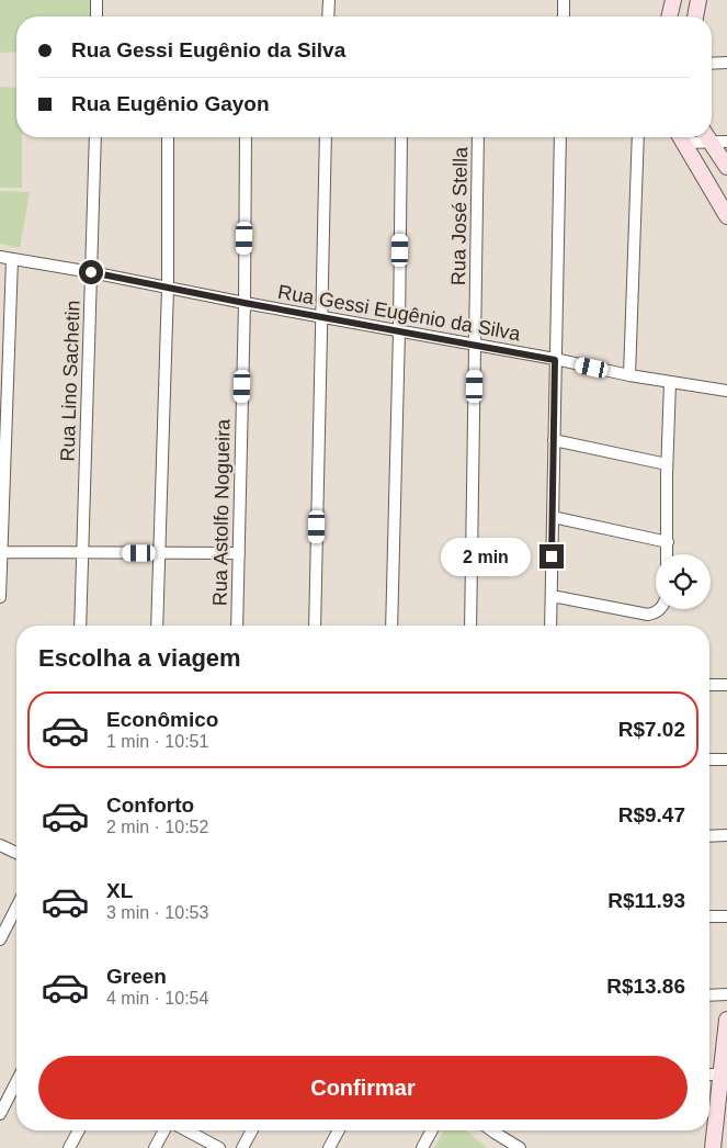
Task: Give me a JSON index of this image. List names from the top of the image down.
{
  "streets": {
    "street": [
      "Rua José Stella",
      "Rua Gessi Eugênio da Silva",
      "Rua Lino Sachetin",
      "Rua Astolfo Nogueira"
    ]
  },
  "crossings": [
    ["Rua José Stella", "Rua Gessi Eugênio da Silva"],
    ["Rua Gessi Eugênio da Silva", "Rua Lino Sachetin"],
    ["Rua Gessi Eugênio da Silva", "Rua Astolfo Nogueira"]
  ],
  "page": {
    "banner": ["Rua Gessi Eugênio da Silva", "Rua Eugênio Gayon"],
    "bubble": "2 min",
    "heading": "Escolha a viagem",
    "list": [
      {
        "name": "Econômico",
        "note": "1 min · 10:51",
        "value": "R$7.02"
      },
      {
        "name": "Conforto",
        "note": "2 min · 10:52",
        "value": "R$9.47"
      },
      {
        "name": "XL",
        "note": "3 min · 10:53",
        "value": "R$11.93"
      },
      {
        "name": "Green",
        "note": "4 min · 10:54",
        "value": "R$13.86"
      }
    ],
    "buttons": "Confirmar"
  }
}
